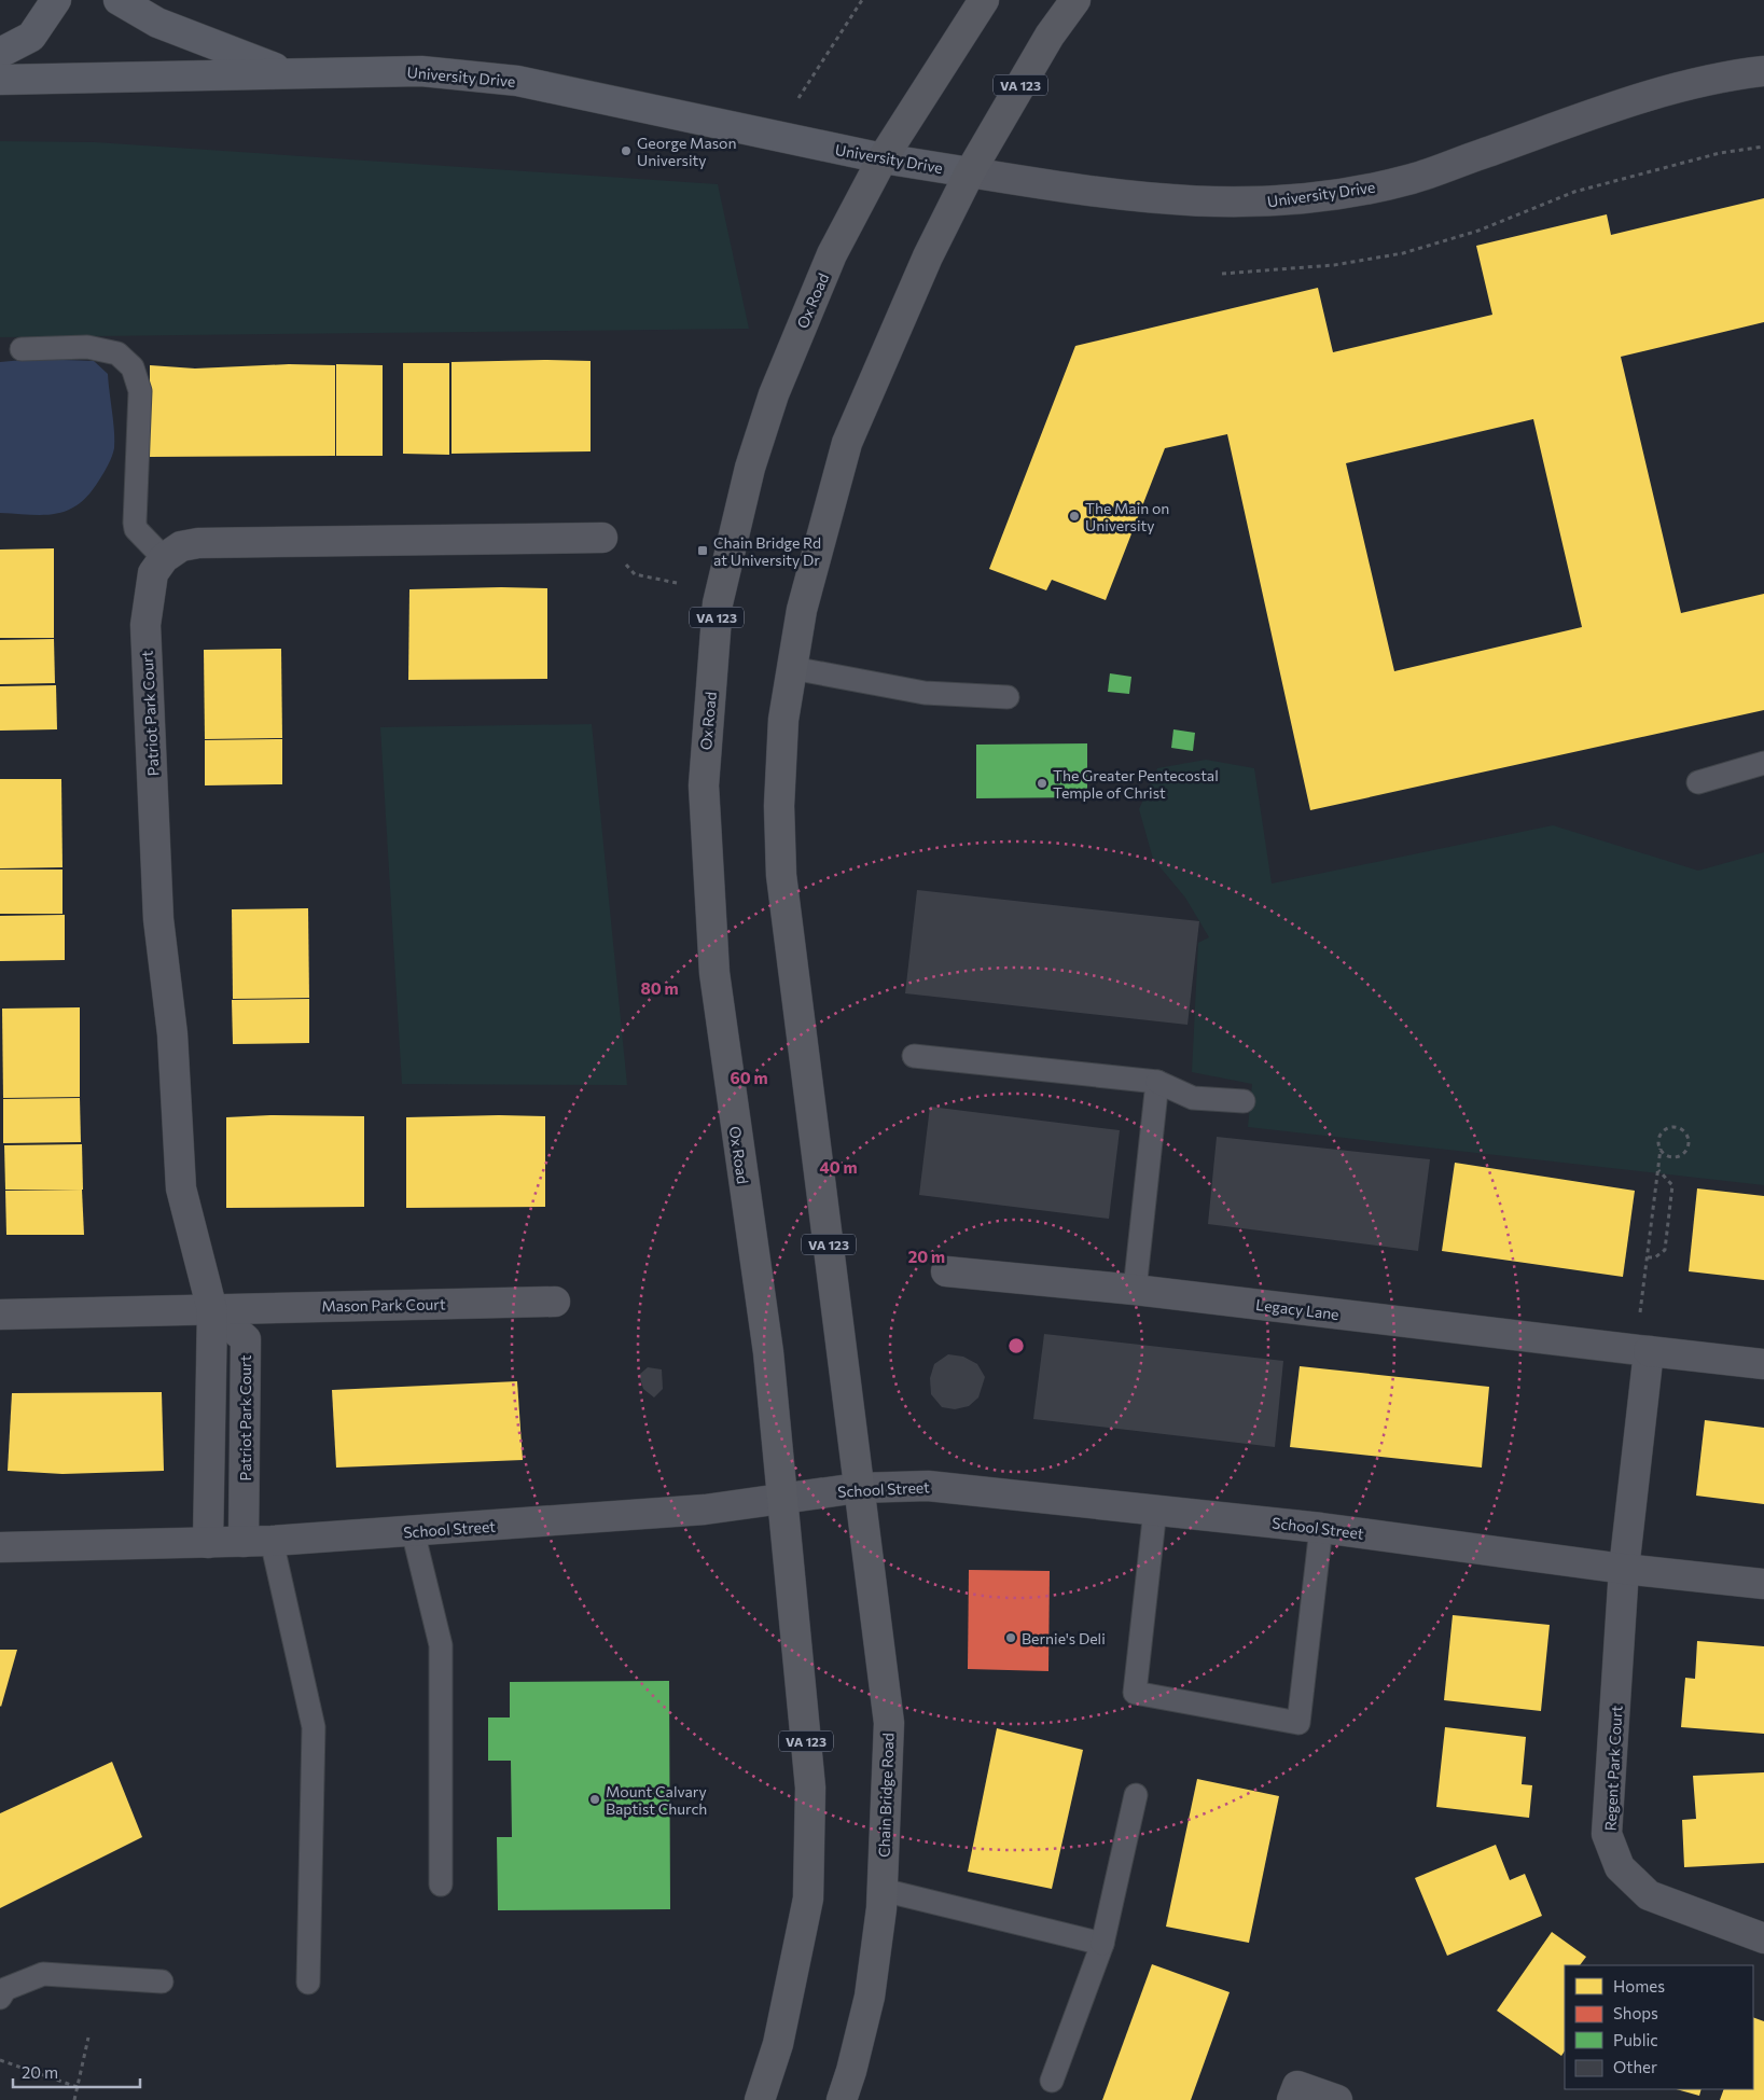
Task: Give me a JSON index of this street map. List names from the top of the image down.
{
  "streets": {
    "main road": ["VA 123", "Ox Road", "Chain Bridge Road"],
    "street": [
      "University Drive",
      "Patriot Park Court",
      "Mason Park Court",
      "Legacy Lane",
      "School Street",
      "Regent Park Court"
    ]
  },
  "crossings": [
    ["University Drive", "VA 123"],
    ["University Drive", "Ox Road"],
    ["VA 123", "Ox Road"],
    ["VA 123", "School Street"],
    ["VA 123", "Chain Bridge Road"],
    ["Ox Road", "School Street"],
    ["Patriot Park Court", "Mason Park Court"],
    ["Patriot Park Court", "School Street"],
    ["School Street", "Regent Park Court"],
    ["School Street", "Chain Bridge Road"]
  ],
  "places": {
    "other": [
      "George Mason University",
      "The Main on University",
      "The Greater Pentecostal Temple of Christ",
      "Bernie's Deli",
      "Mount Calvary Baptist Church"
    ],
    "transit": ["Chain Bridge Rd at University Dr"]
  },
  "legend": [
    "Homes",
    "Shops",
    "Public",
    "Other"
  ],
  "scale_bar": "20 m",
  "rings": [
    "80 m",
    "60 m",
    "40 m",
    "20 m"
  ]
}
